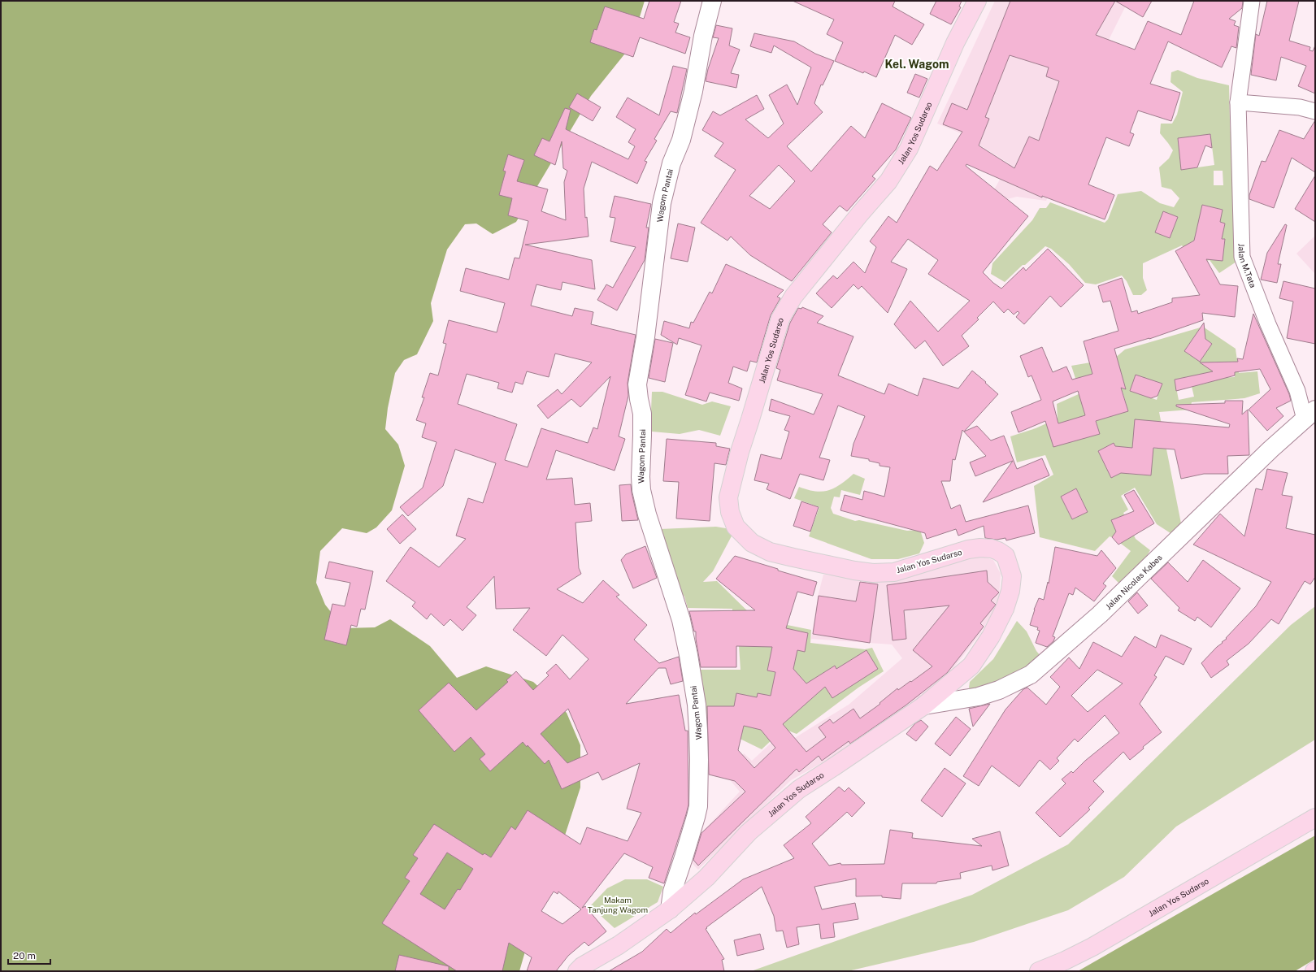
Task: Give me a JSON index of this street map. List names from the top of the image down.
{
  "streets": {
    "main road": ["Jalan Yos Sudarso"],
    "street": ["Wagom Pantai", "Jalan M.Tata", "Jalan Nicolas Kabes"]
  },
  "crossings": [
    ["Jalan Yos Sudarso", "Wagom Pantai"],
    ["Jalan Yos Sudarso", "Jalan Nicolas Kabes"],
    ["Jalan M.Tata", "Jalan Nicolas Kabes"]
  ],
  "districts": ["Kel. Wagom"],
  "parks": ["Makam Tanjung Wagom"],
  "scale_bar": "20 m"
}
